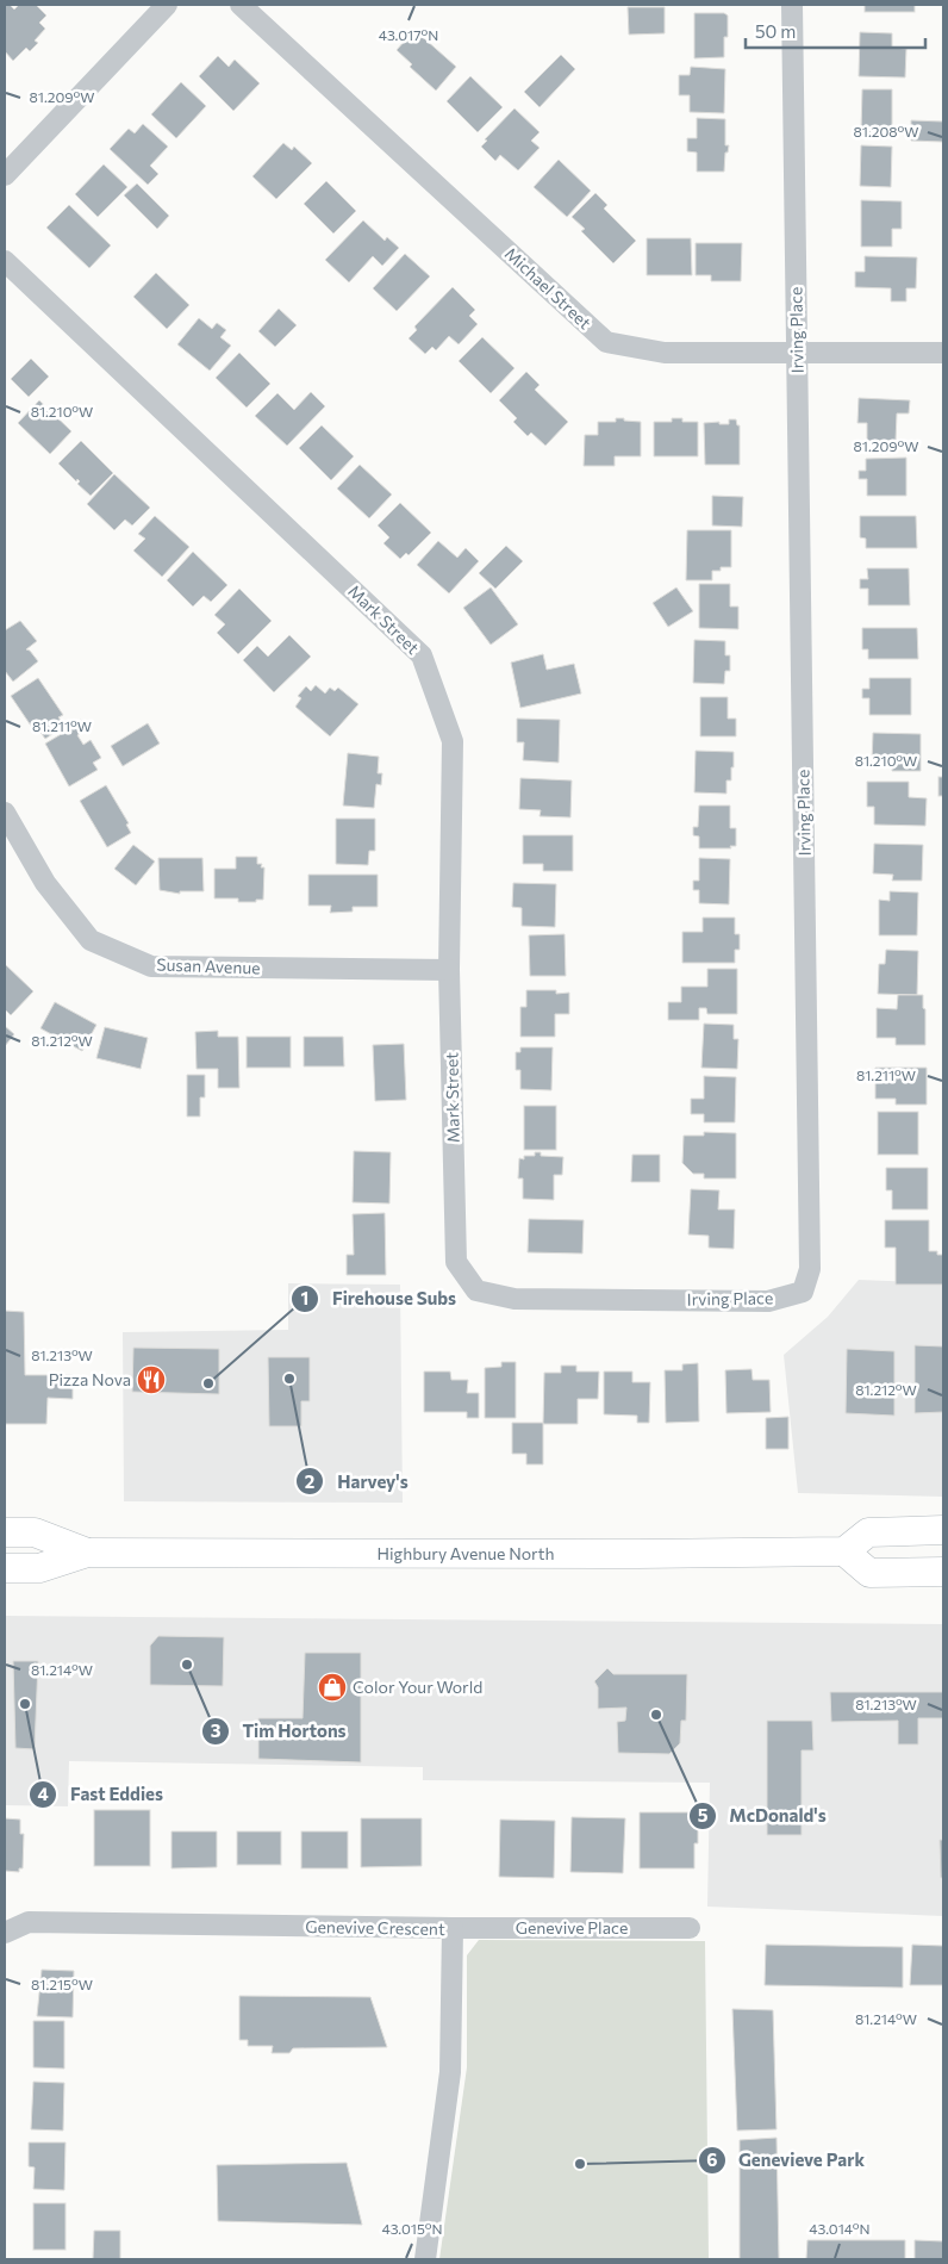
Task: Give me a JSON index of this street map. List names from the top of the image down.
{
  "streets": {
    "main road": ["Highbury Avenue North"],
    "street": [
      "Michael Street",
      "Irving Place",
      "Mark Street",
      "Susan Avenue",
      "Genevive Crescent",
      "Genevive Place"
    ]
  },
  "crossings": [
    ["Michael Street", "Irving Place"],
    ["Irving Place", "Mark Street"],
    ["Mark Street", "Susan Avenue"],
    ["Genevive Crescent", "Genevive Place"]
  ],
  "places": {
    "other": [
      "Harvey's",
      "Firehouse Subs",
      "Tim Hortons",
      "Fast Eddies",
      "McDonald's",
      "Genevieve Park"
    ],
    "restaurant": ["Pizza Nova"],
    "shop": ["Color Your World"]
  },
  "scale_bar": "50 m",
  "coordinates": [
    "43.017°N",
    "81.209°W",
    "81.208°W",
    "81.210°W",
    "81.211°W",
    "81.212°W",
    "81.213°W",
    "81.214°W",
    "81.215°W",
    "43.015°N",
    "43.014°N"
  ]
}
